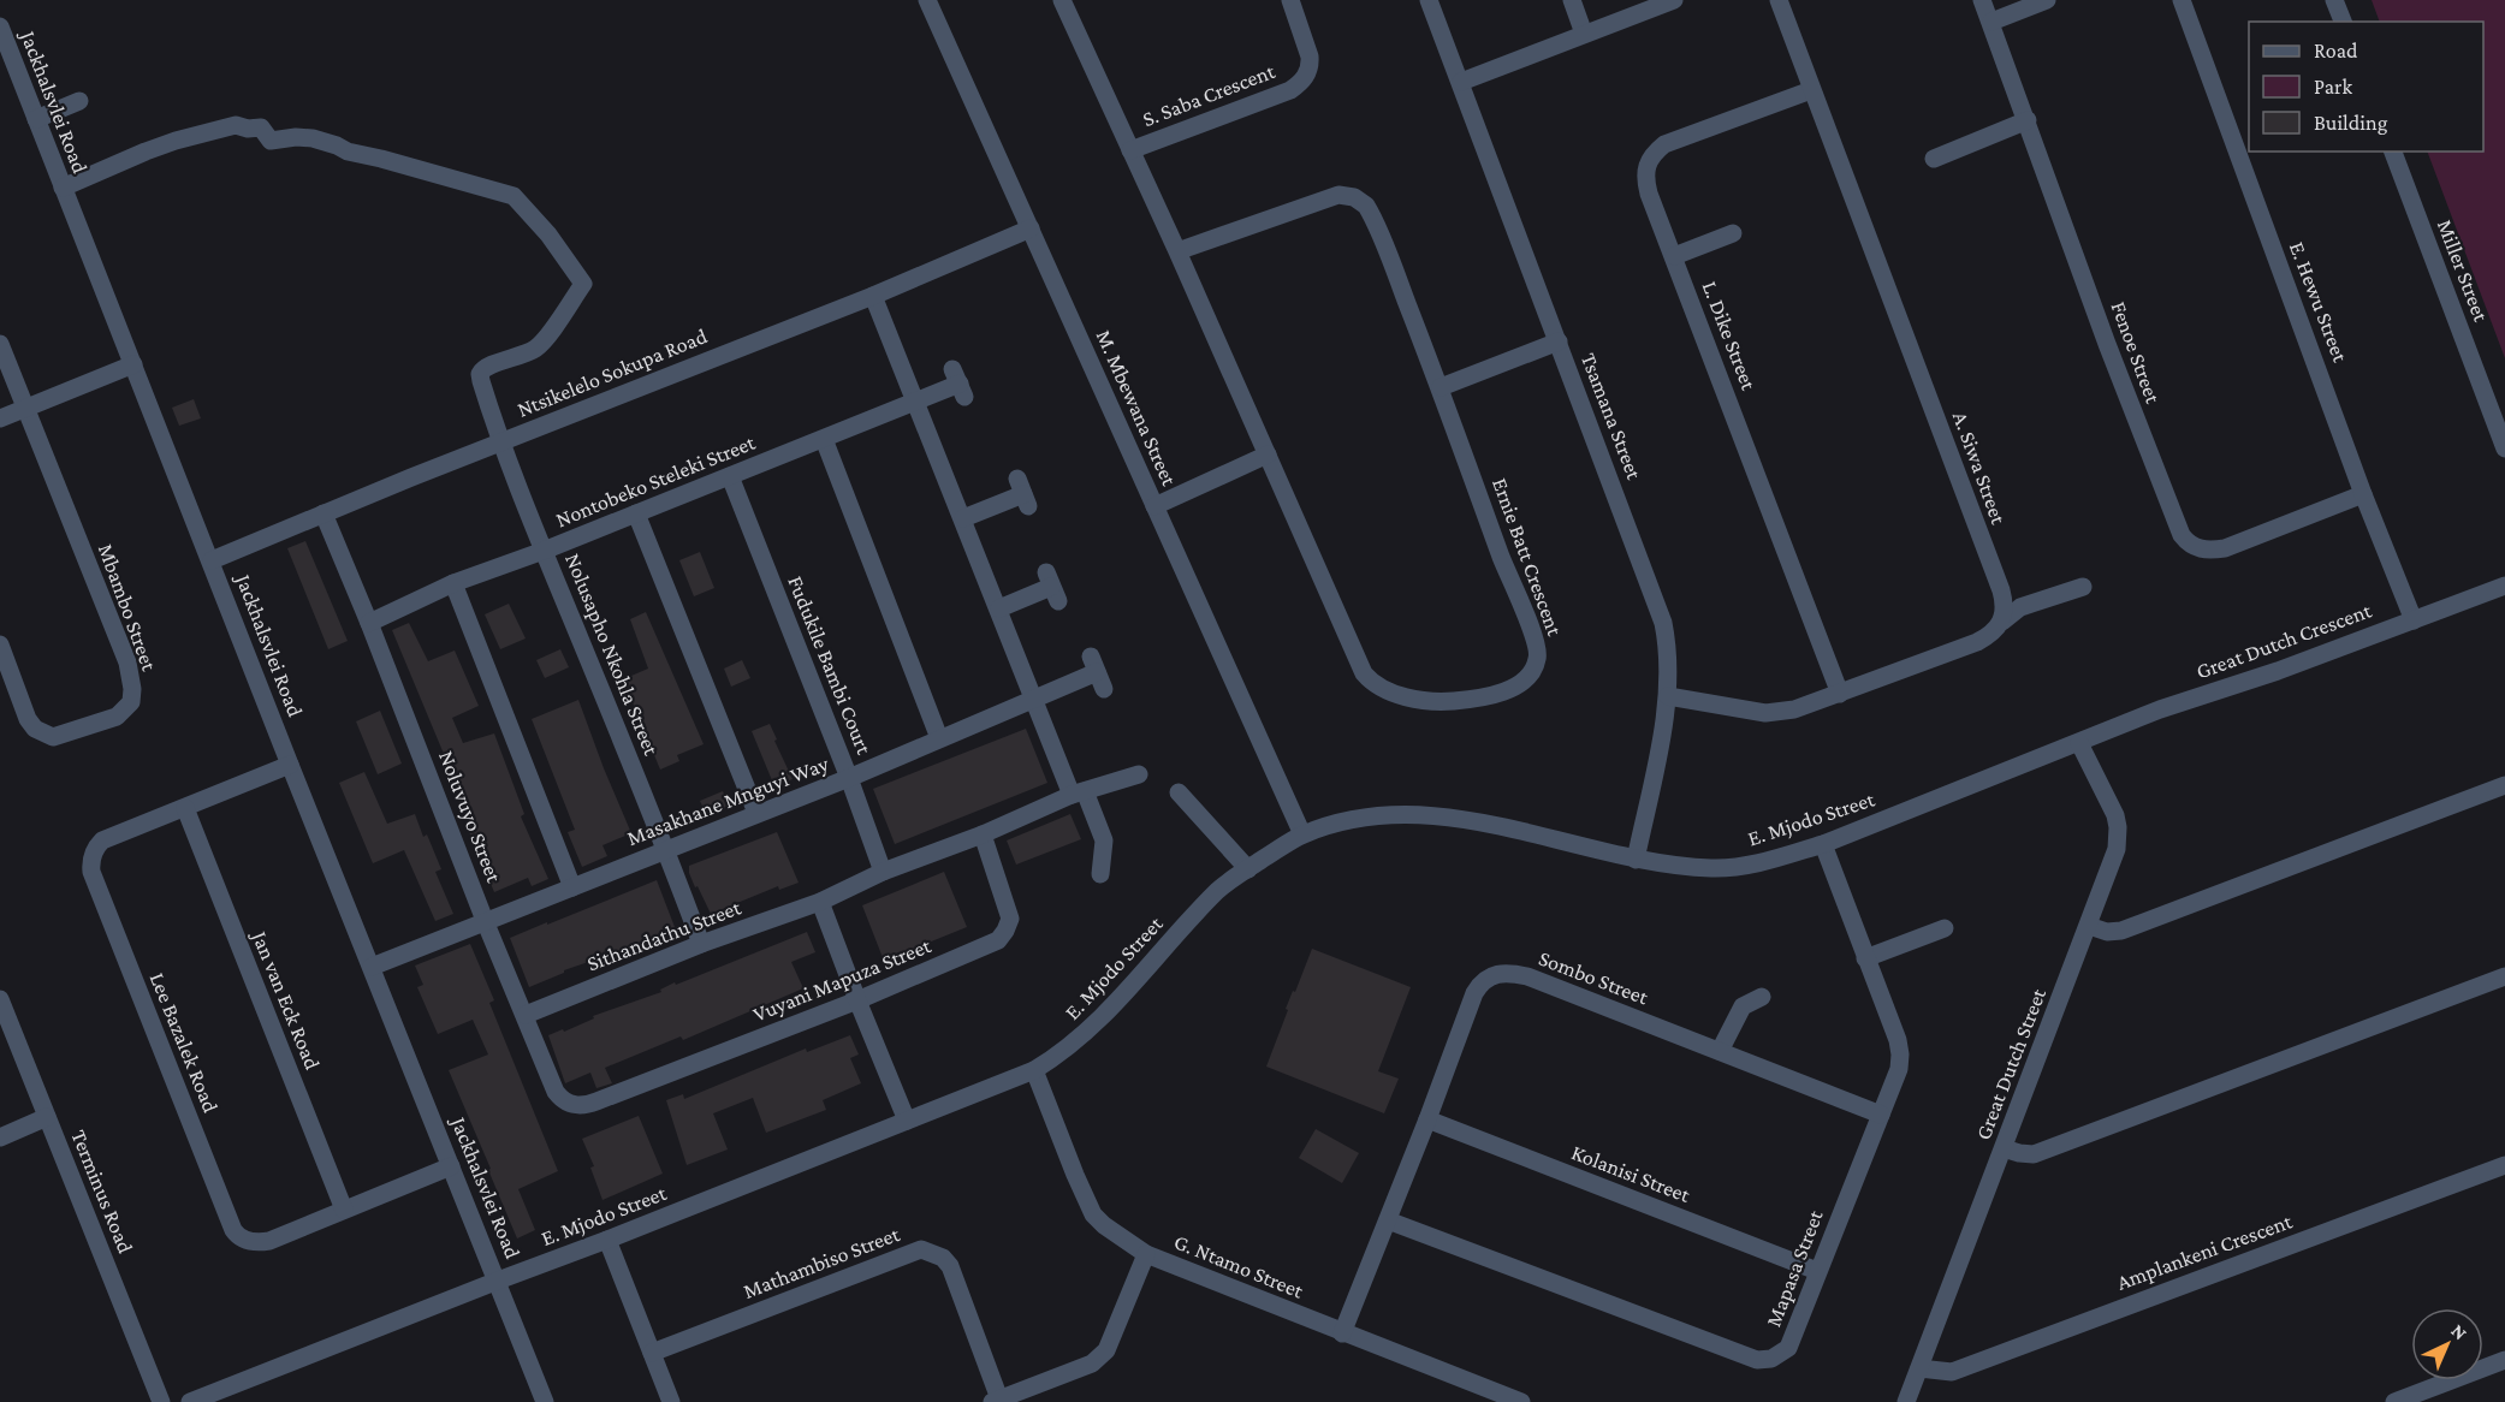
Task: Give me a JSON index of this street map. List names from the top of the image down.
{
  "streets": {
    "street": [
      "S. Saba Crescent",
      "Jackhalsvlei Road",
      "Miller Street",
      "E. Hewu Street",
      "L. Dike Street",
      "Fenoe Street",
      "Ntsikelelo Sokupa Road",
      "M. Mbewana Street",
      "Tsamana Street",
      "A. Siwa Street",
      "Nontobeko Steleki Street",
      "Ernie Batt Crescent",
      "Mbambo Street",
      "Great Dutch Crescent",
      "Nolusapho Nkohla Street",
      "Fudukile Bambi Court",
      "Masakhane Mnguyi Way",
      "Noluvuyo Street",
      "E. Mjodo Street",
      "Sithandathu Street",
      "Sombo Street",
      "Vuyani Mapuza Street",
      "Jan van Eck Road",
      "Lee Bazalek Road",
      "Great Dutch Street",
      "Kolanisi Street",
      "Terminus Road",
      "Amplankeni Crescent",
      "Mathambiso Street",
      "G. Ntamo Street",
      "Mapasa Street"
    ]
  },
  "crossings": [
    ["S. Saba Crescent", "Ernie Batt Crescent"],
    ["Jackhalsvlei Road", "Ntsikelelo Sokupa Road"],
    ["Jackhalsvlei Road", "Nolusapho Nkohla Street"],
    ["Jackhalsvlei Road", "Masakhane Mnguyi Way"],
    ["Jackhalsvlei Road", "E. Mjodo Street"],
    ["Jackhalsvlei Road", "Lee Bazalek Road"],
    ["E. Hewu Street", "Fenoe Street"],
    ["E. Hewu Street", "Great Dutch Crescent"],
    ["L. Dike Street", "A. Siwa Street"],
    ["Ntsikelelo Sokupa Road", "M. Mbewana Street"],
    ["Ntsikelelo Sokupa Road", "Nolusapho Nkohla Street"],
    ["Ntsikelelo Sokupa Road", "Noluvuyo Street"],
    ["M. Mbewana Street", "E. Mjodo Street"],
    ["Tsamana Street", "E. Mjodo Street"],
    ["Nontobeko Steleki Street", "Nolusapho Nkohla Street"],
    ["Nontobeko Steleki Street", "Fudukile Bambi Court"],
    ["Nontobeko Steleki Street", "Noluvuyo Street"],
    ["Great Dutch Crescent", "E. Mjodo Street"],
    ["Great Dutch Crescent", "Great Dutch Street"],
    ["Nolusapho Nkohla Street", "Masakhane Mnguyi Way"],
    ["Nolusapho Nkohla Street", "Sithandathu Street"],
    ["Fudukile Bambi Court", "Masakhane Mnguyi Way"],
    ["Fudukile Bambi Court", "Sithandathu Street"],
    ["Masakhane Mnguyi Way", "Noluvuyo Street"],
    ["Noluvuyo Street", "Sithandathu Street"],
    ["Noluvuyo Street", "Vuyani Mapuza Street"],
    ["E. Mjodo Street", "Great Dutch Street"],
    ["E. Mjodo Street", "G. Ntamo Street"],
    ["E. Mjodo Street", "Mapasa Street"],
    ["Sithandathu Street", "Vuyani Mapuza Street"],
    ["Sombo Street", "Kolanisi Street"],
    ["Sombo Street", "G. Ntamo Street"],
    ["Sombo Street", "Mapasa Street"],
    ["Jan van Eck Road", "Lee Bazalek Road"],
    ["Great Dutch Street", "Amplankeni Crescent"],
    ["Kolanisi Street", "Mapasa Street"]
  ],
  "legend": ["Road", "Park", "Building"],
  "north": "top right"
}
